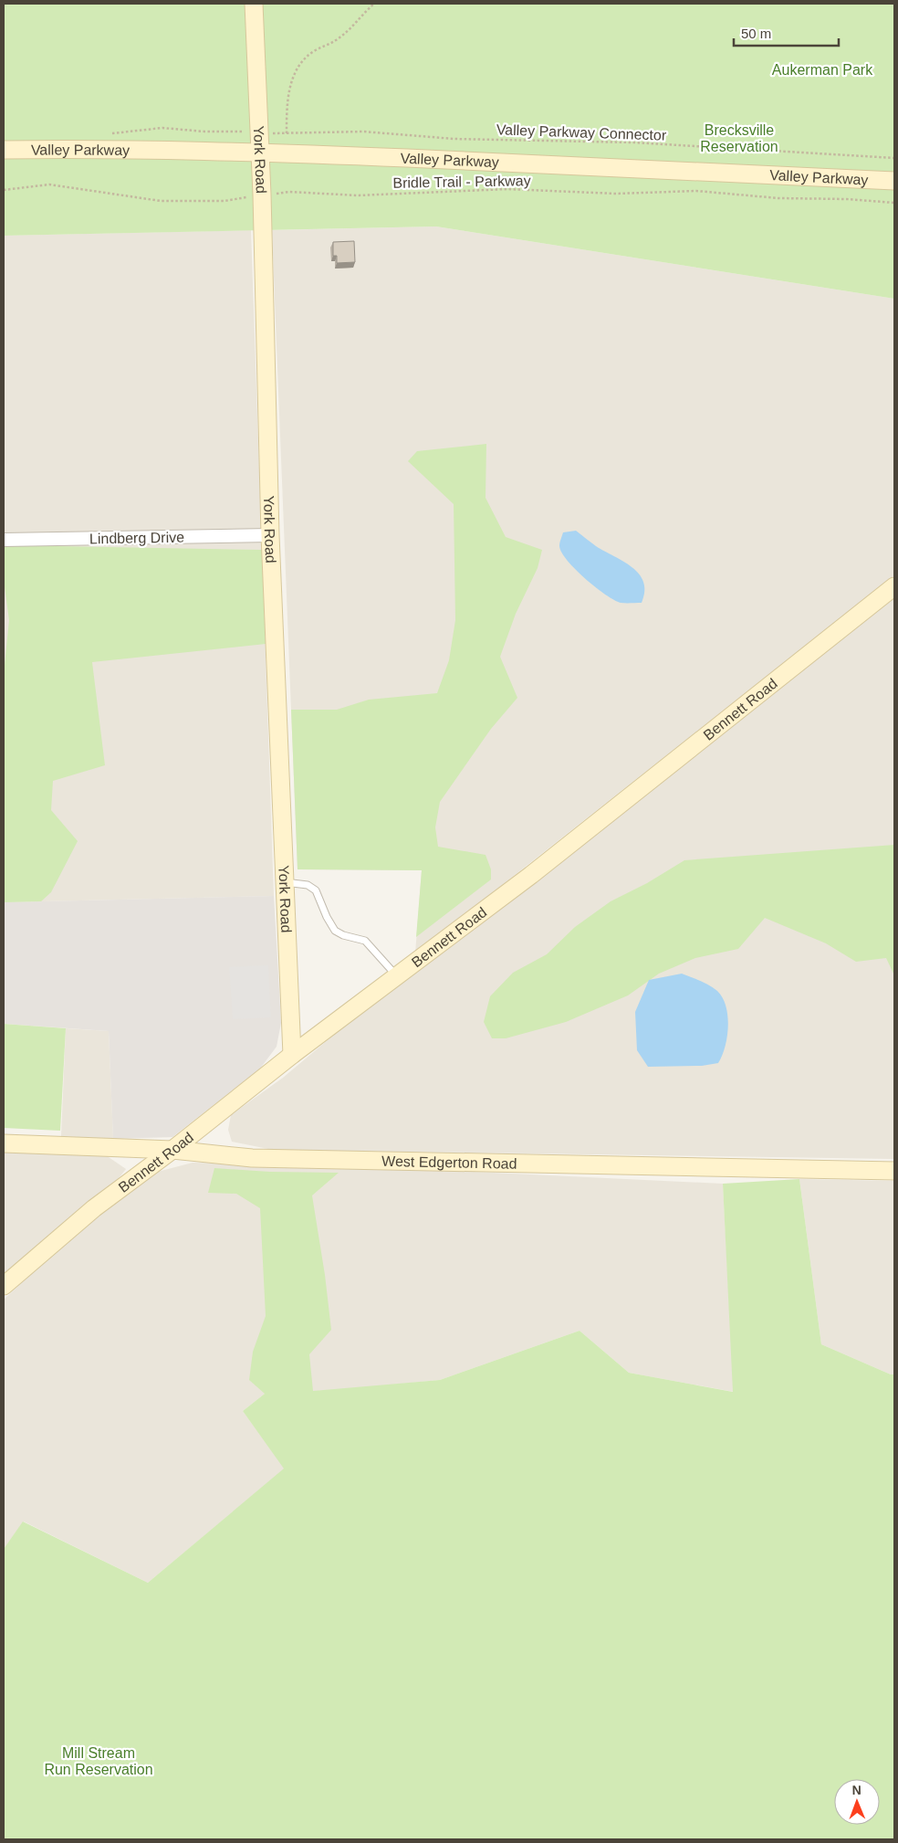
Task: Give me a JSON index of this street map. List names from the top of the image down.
{
  "streets": {
    "street": [
      "Valley Parkway",
      "York Road",
      "Lindberg Drive",
      "Bennett Road",
      "West Edgerton Road"
    ],
    "path": ["Valley Parkway Connector", "Bridle Trail - Parkway"]
  },
  "crossings": [
    ["Valley Parkway", "York Road"],
    ["York Road", "Bridle Trail - Parkway"],
    ["York Road", "Lindberg Drive"],
    ["York Road", "Bennett Road"],
    ["Bennett Road", "West Edgerton Road"]
  ],
  "parks": ["Aukerman Park", "Brecksville Reservation", "Mill Stream Run Reservation"],
  "scale_bar": "50 m",
  "north": "top"
}
